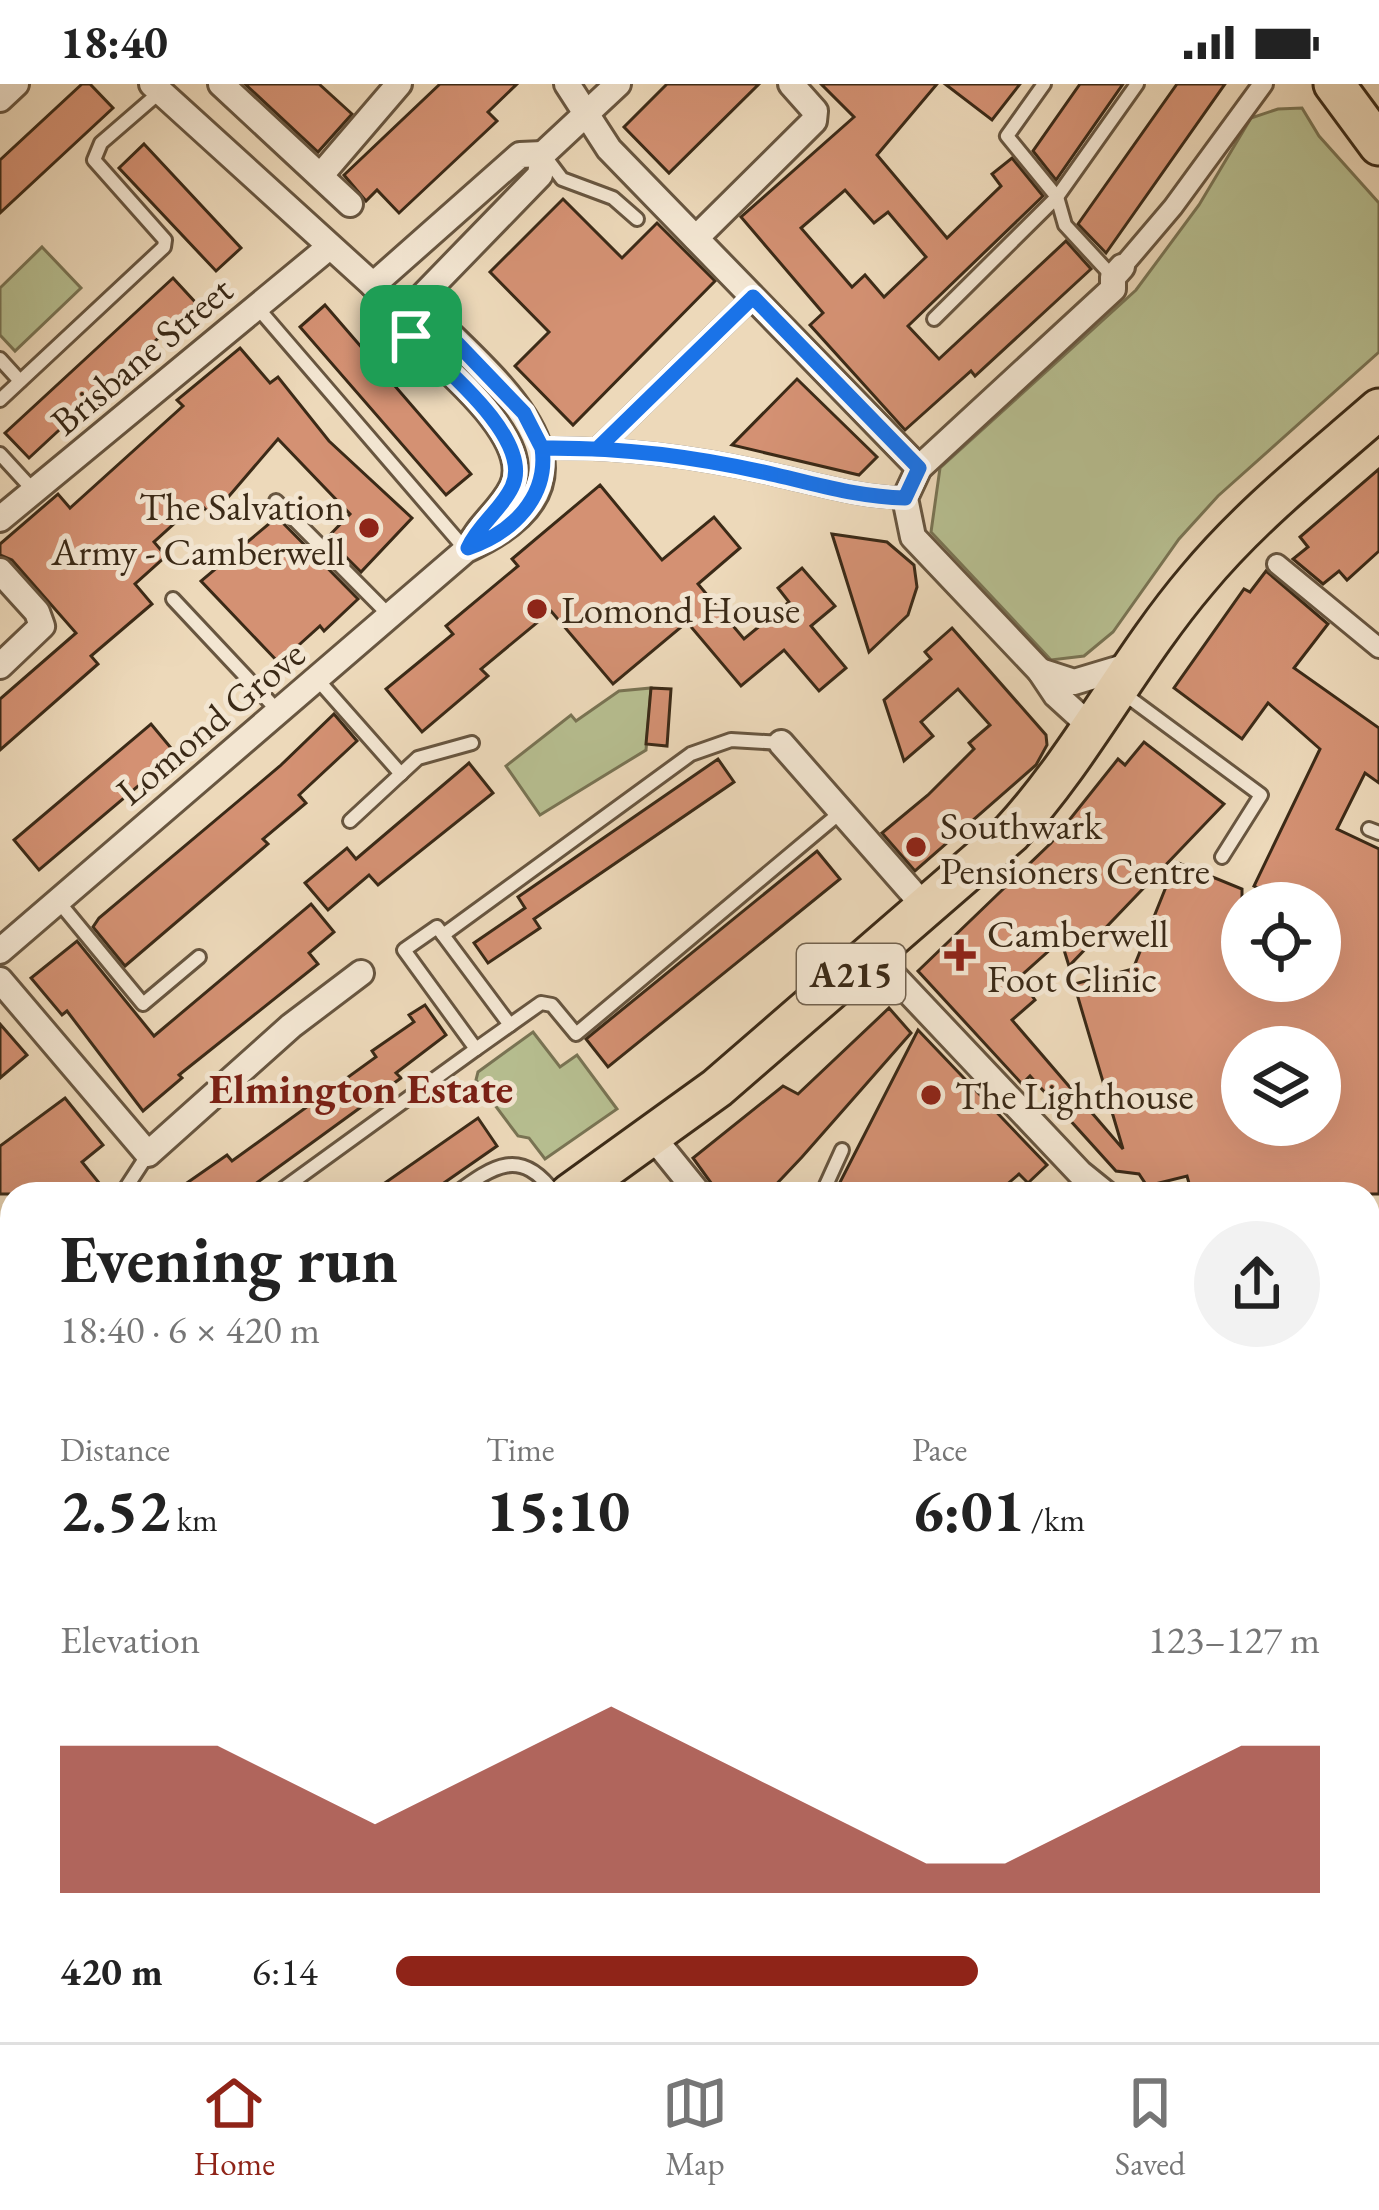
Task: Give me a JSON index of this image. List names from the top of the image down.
{
  "streets": {
    "main road": ["A215"],
    "street": ["Brisbane Street", "Lomond Grove"]
  },
  "districts": ["Elmington Estate"],
  "places": {
    "other": [
      "The Salvation Army - Camberwell",
      "Lomond House",
      "Southwark Pensioners Centre",
      "The Lighthouse"
    ],
    "health": ["Camberwell Foot Clinic"]
  },
  "page": {
    "status": "18:40",
    "heading": ["Evening run", "18:40 · 6 × 420 m"],
    "stats": [
      ["Distance", "2.52 km"],
      ["Time", "15:10"],
      ["Pace", "6:01 /km"]
    ],
    "chart": ["Elevation", "123–127 m"],
    "list": [
      {
        "name": "420 m",
        "note": "6:14"
      }
    ],
    "tabs": ["Home", "Map", "Saved"]
  }
}
